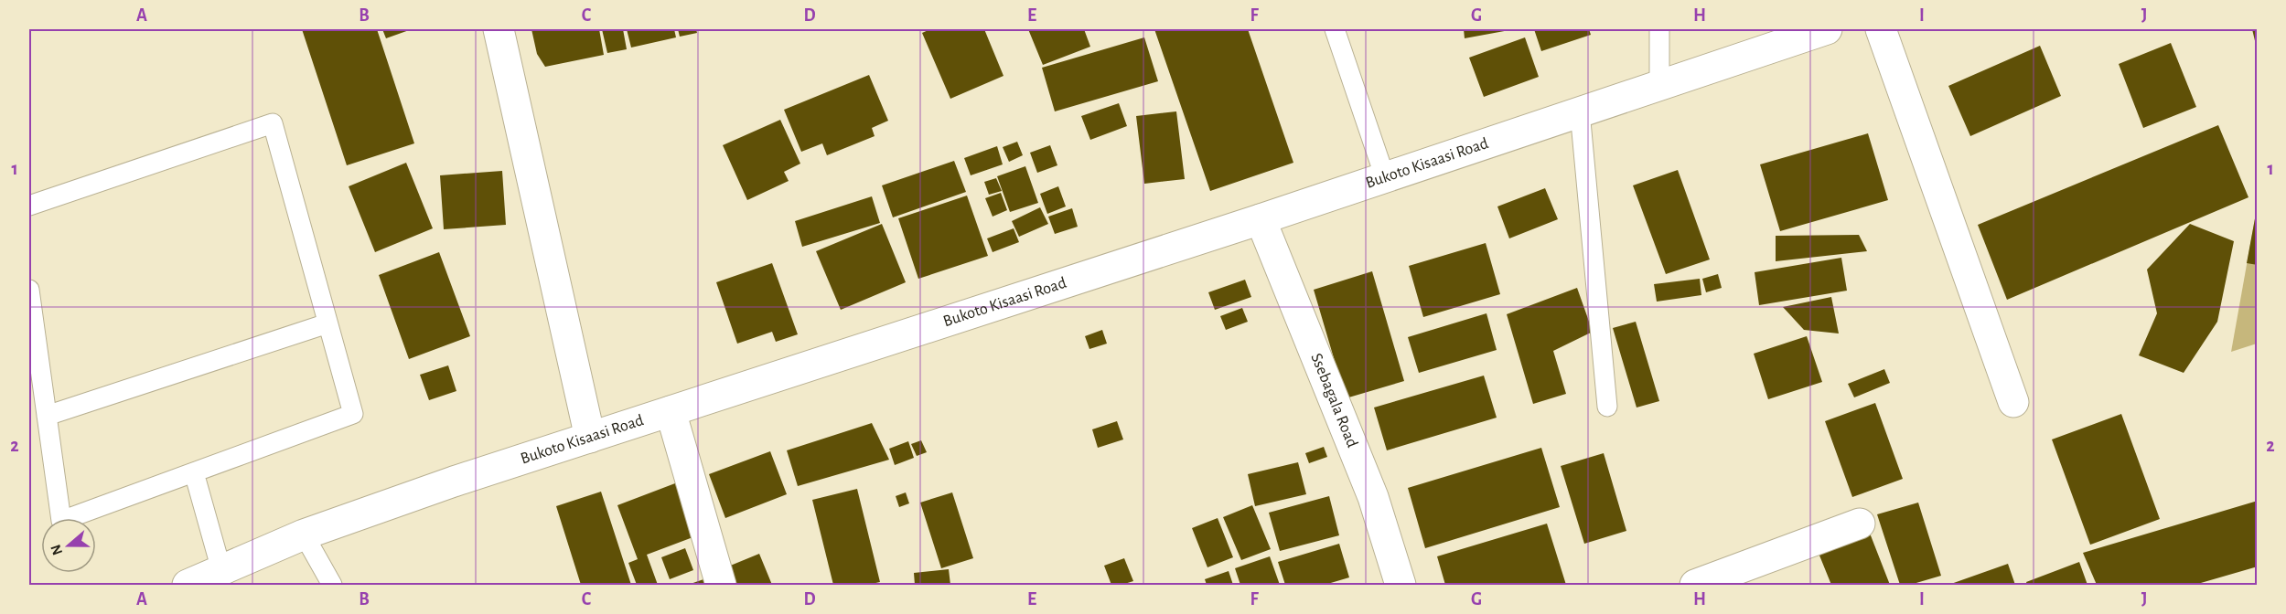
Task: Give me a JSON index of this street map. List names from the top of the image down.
{
  "streets": {
    "main road": ["Bukoto Kisaasi Road", "Ssebagala Road"]
  },
  "crossings": [
    ["Bukoto Kisaasi Road", "Ssebagala Road"]
  ],
  "north": "left",
  "grid": {
    "columns": [
      "A",
      "B",
      "C",
      "D",
      "E",
      "F",
      "G",
      "H",
      "I",
      "J"
    ],
    "rows": ["1", "2"]
  }
}
